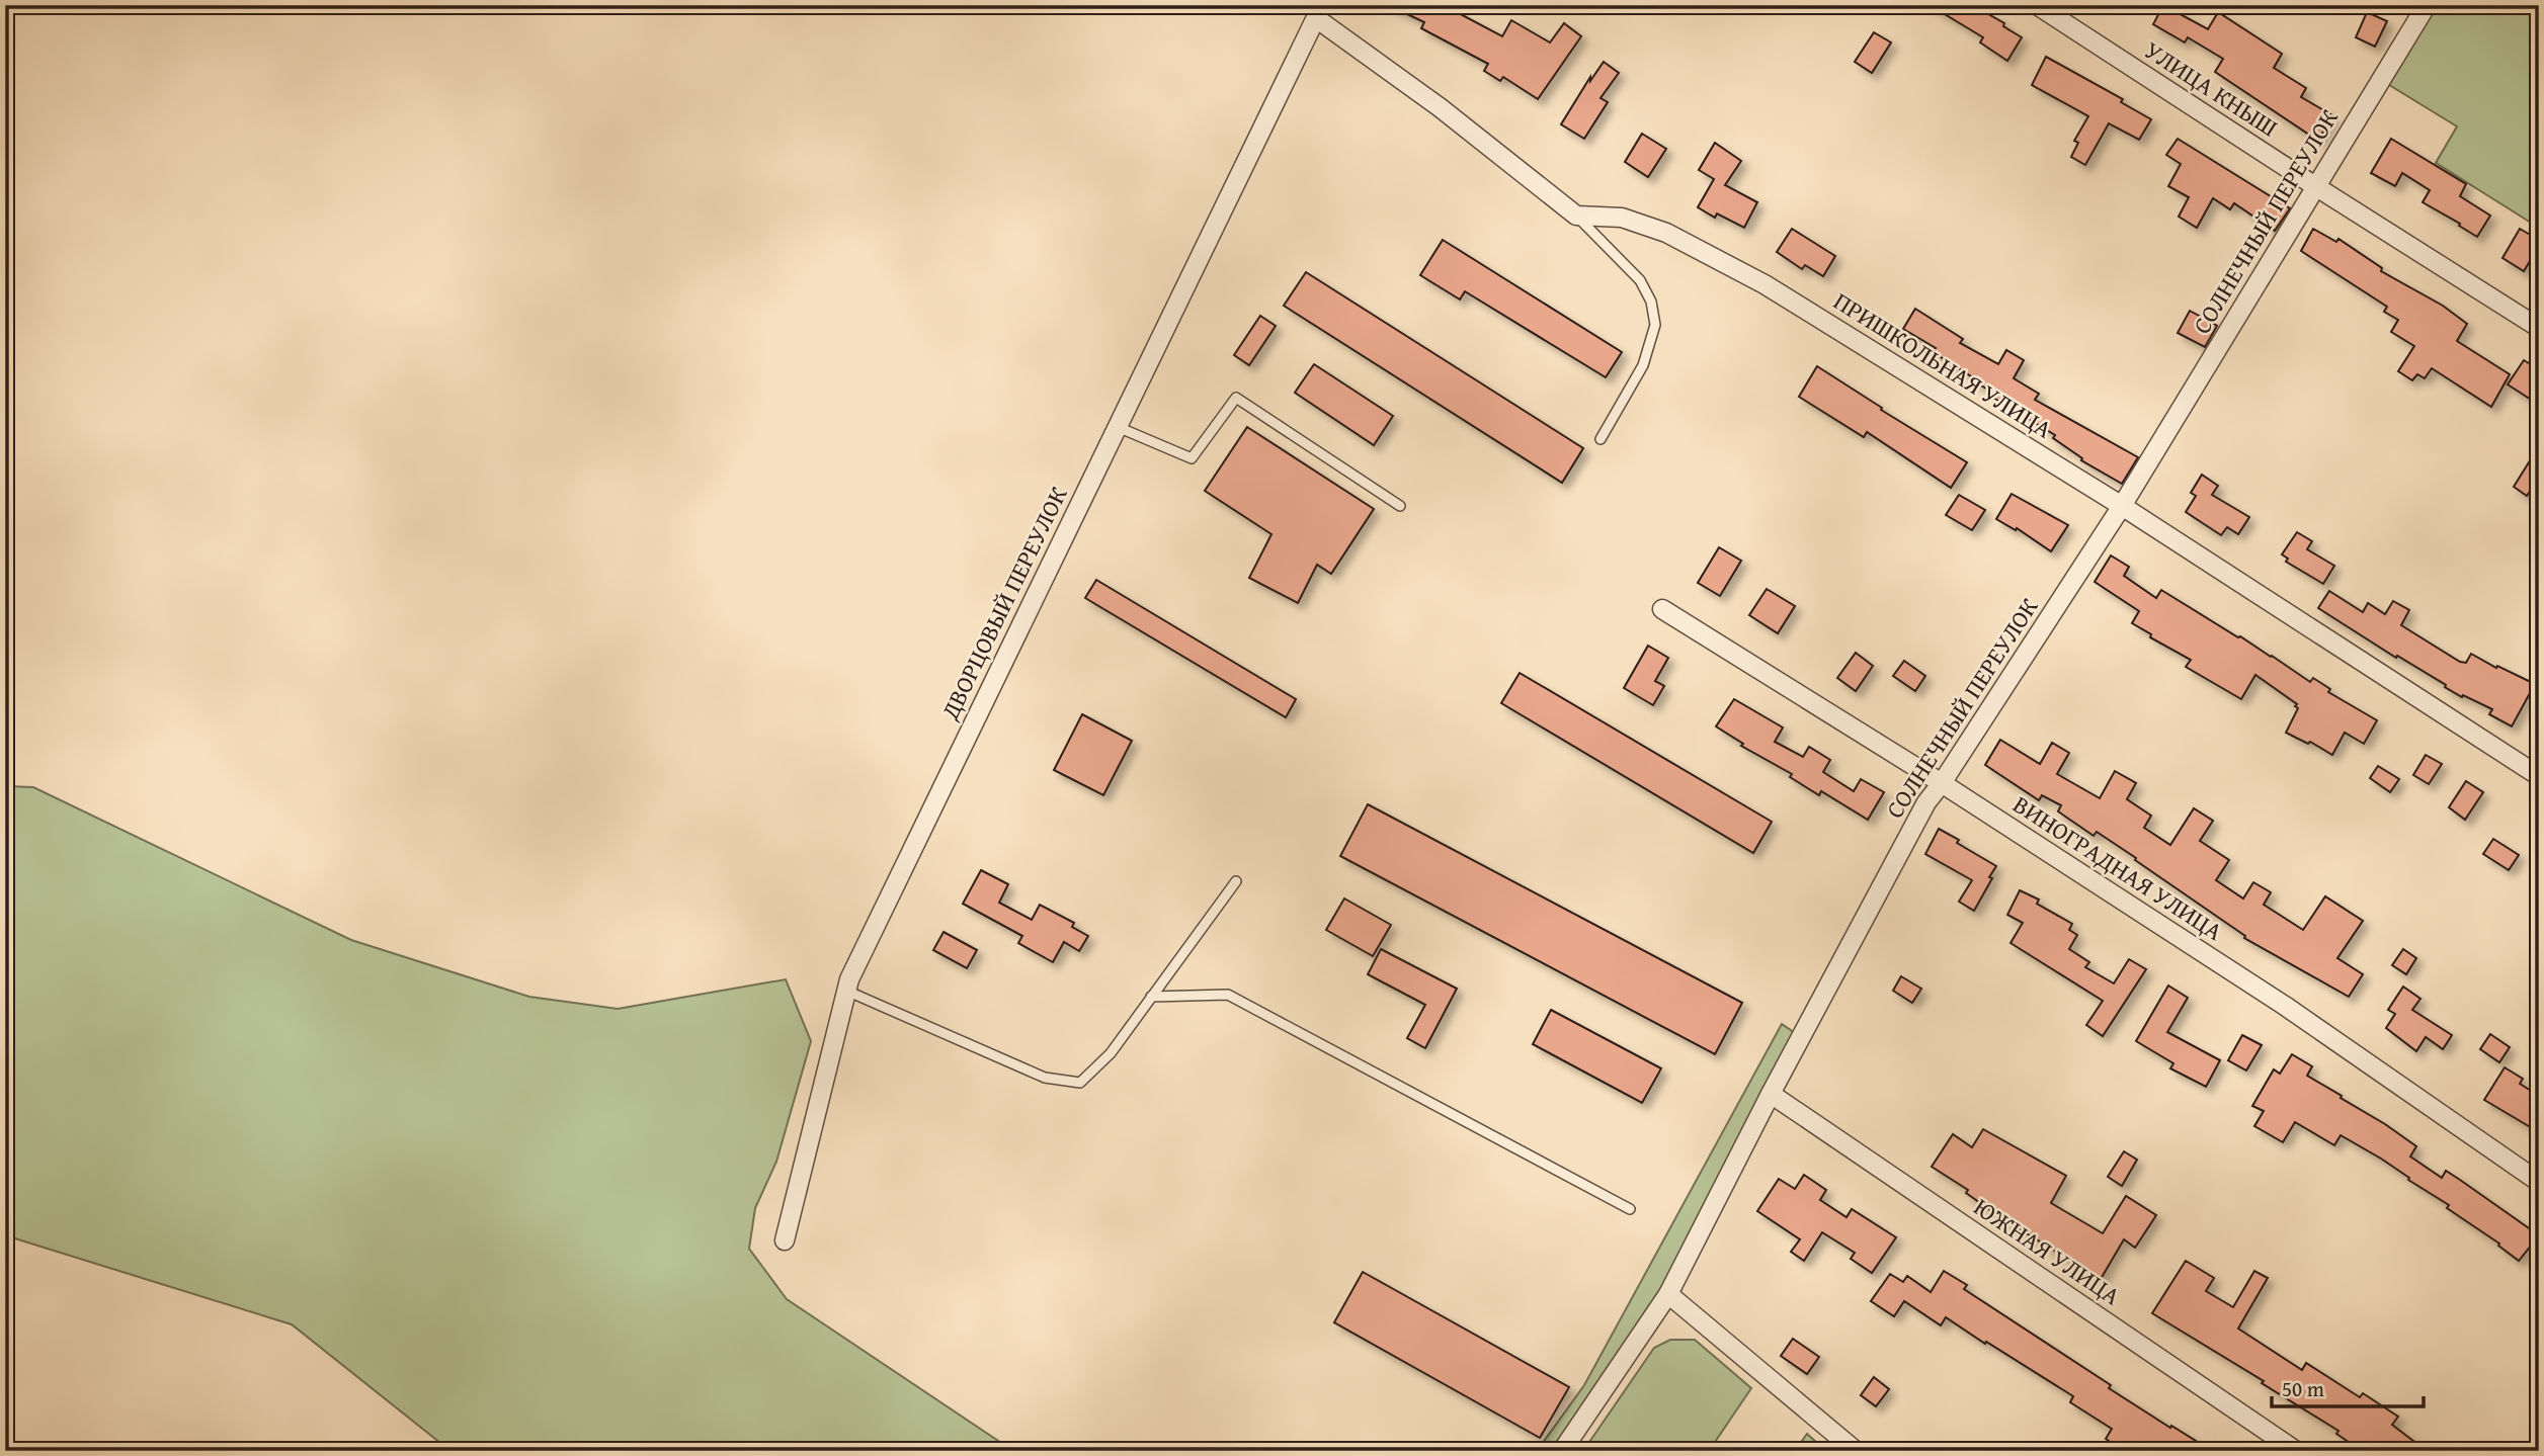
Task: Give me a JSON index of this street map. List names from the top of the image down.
{
  "streets": {
    "street": [
      "УЛИЦА КНЫШ",
      "СОЛНЕЧНЫЙ ПЕРЕУЛОК",
      "ПРИШКОЛЬНАЯ УЛИЦА",
      "ДВОРЦОВЫЙ ПЕРЕУЛОК",
      "ВИНОГРАДНАЯ УЛИЦА",
      "ЮЖНАЯ УЛИЦА"
    ]
  },
  "crossings": [
    ["УЛИЦА КНЫШ", "СОЛНЕЧНЫЙ ПЕРЕУЛОК"],
    ["СОЛНЕЧНЫЙ ПЕРЕУЛОК", "ПРИШКОЛЬНАЯ УЛИЦА"],
    ["СОЛНЕЧНЫЙ ПЕРЕУЛОК", "ВИНОГРАДНАЯ УЛИЦА"],
    ["СОЛНЕЧНЫЙ ПЕРЕУЛОК", "ЮЖНАЯ УЛИЦА"]
  ],
  "scale_bar": "50 m"
}
